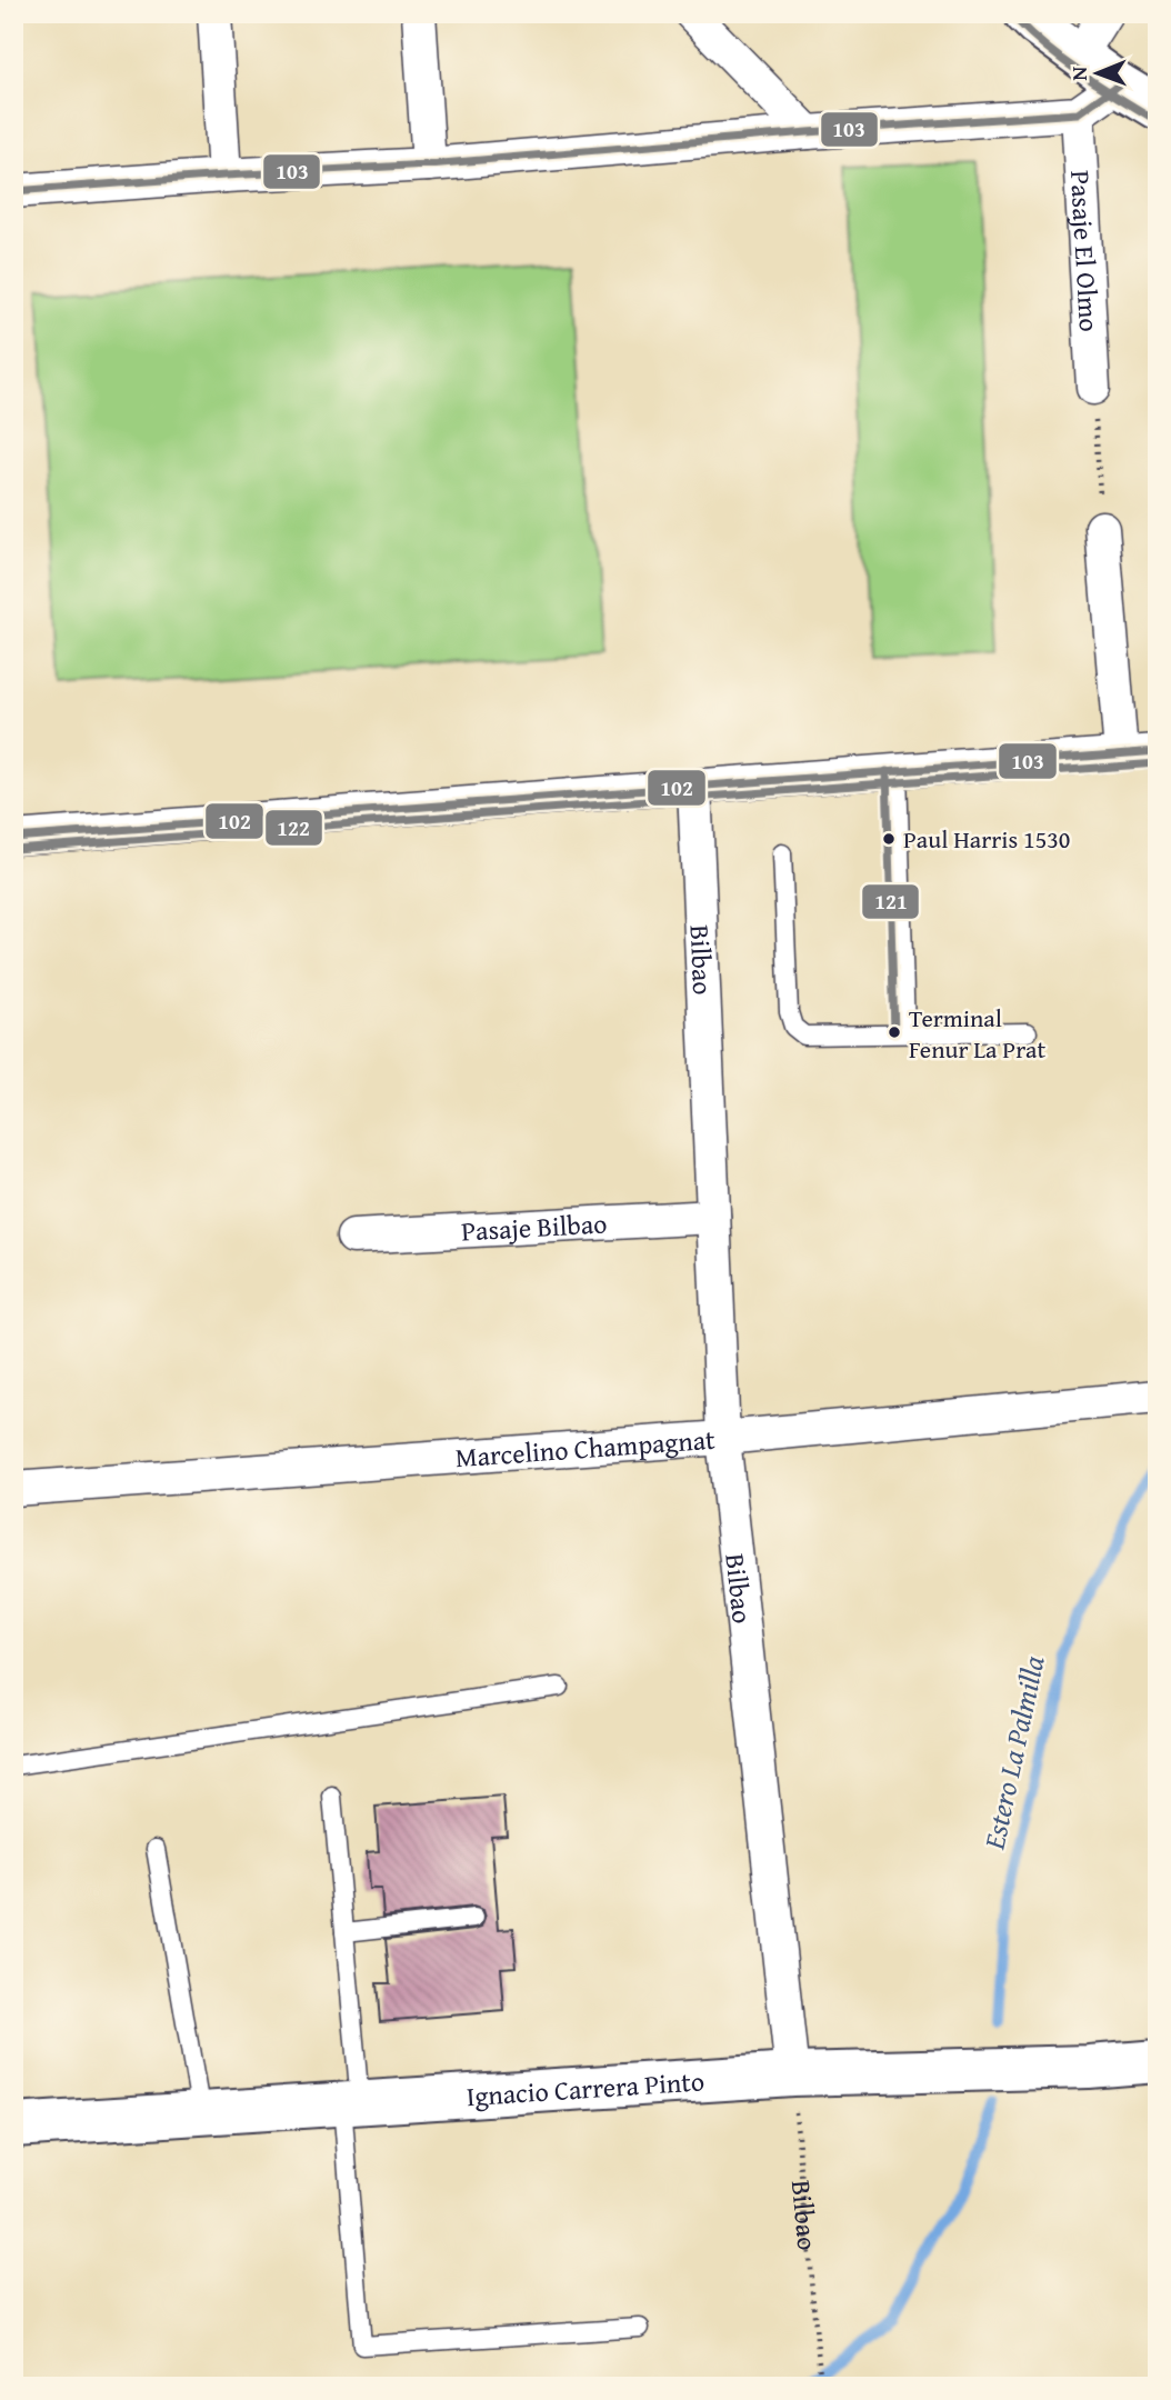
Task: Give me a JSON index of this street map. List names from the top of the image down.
{
  "streets": {
    "street": [
      "Pasaje El Olmo",
      "Bilbao",
      "Pasaje Bilbao",
      "Marcelino Champagnat",
      "Ignacio Carrera Pinto"
    ]
  },
  "crossings": [
    ["Bilbao", "Pasaje Bilbao"],
    ["Bilbao", "Marcelino Champagnat"],
    ["Bilbao", "Ignacio Carrera Pinto"]
  ],
  "water": ["Estero La Palmilla"],
  "places": ["Paul Harris 1530", "Terminal Fenur La Prat"],
  "lines": [
    "transit line 121",
    "transit line 103",
    "transit line 102",
    "transit line 122"
  ],
  "north": "left"
}
